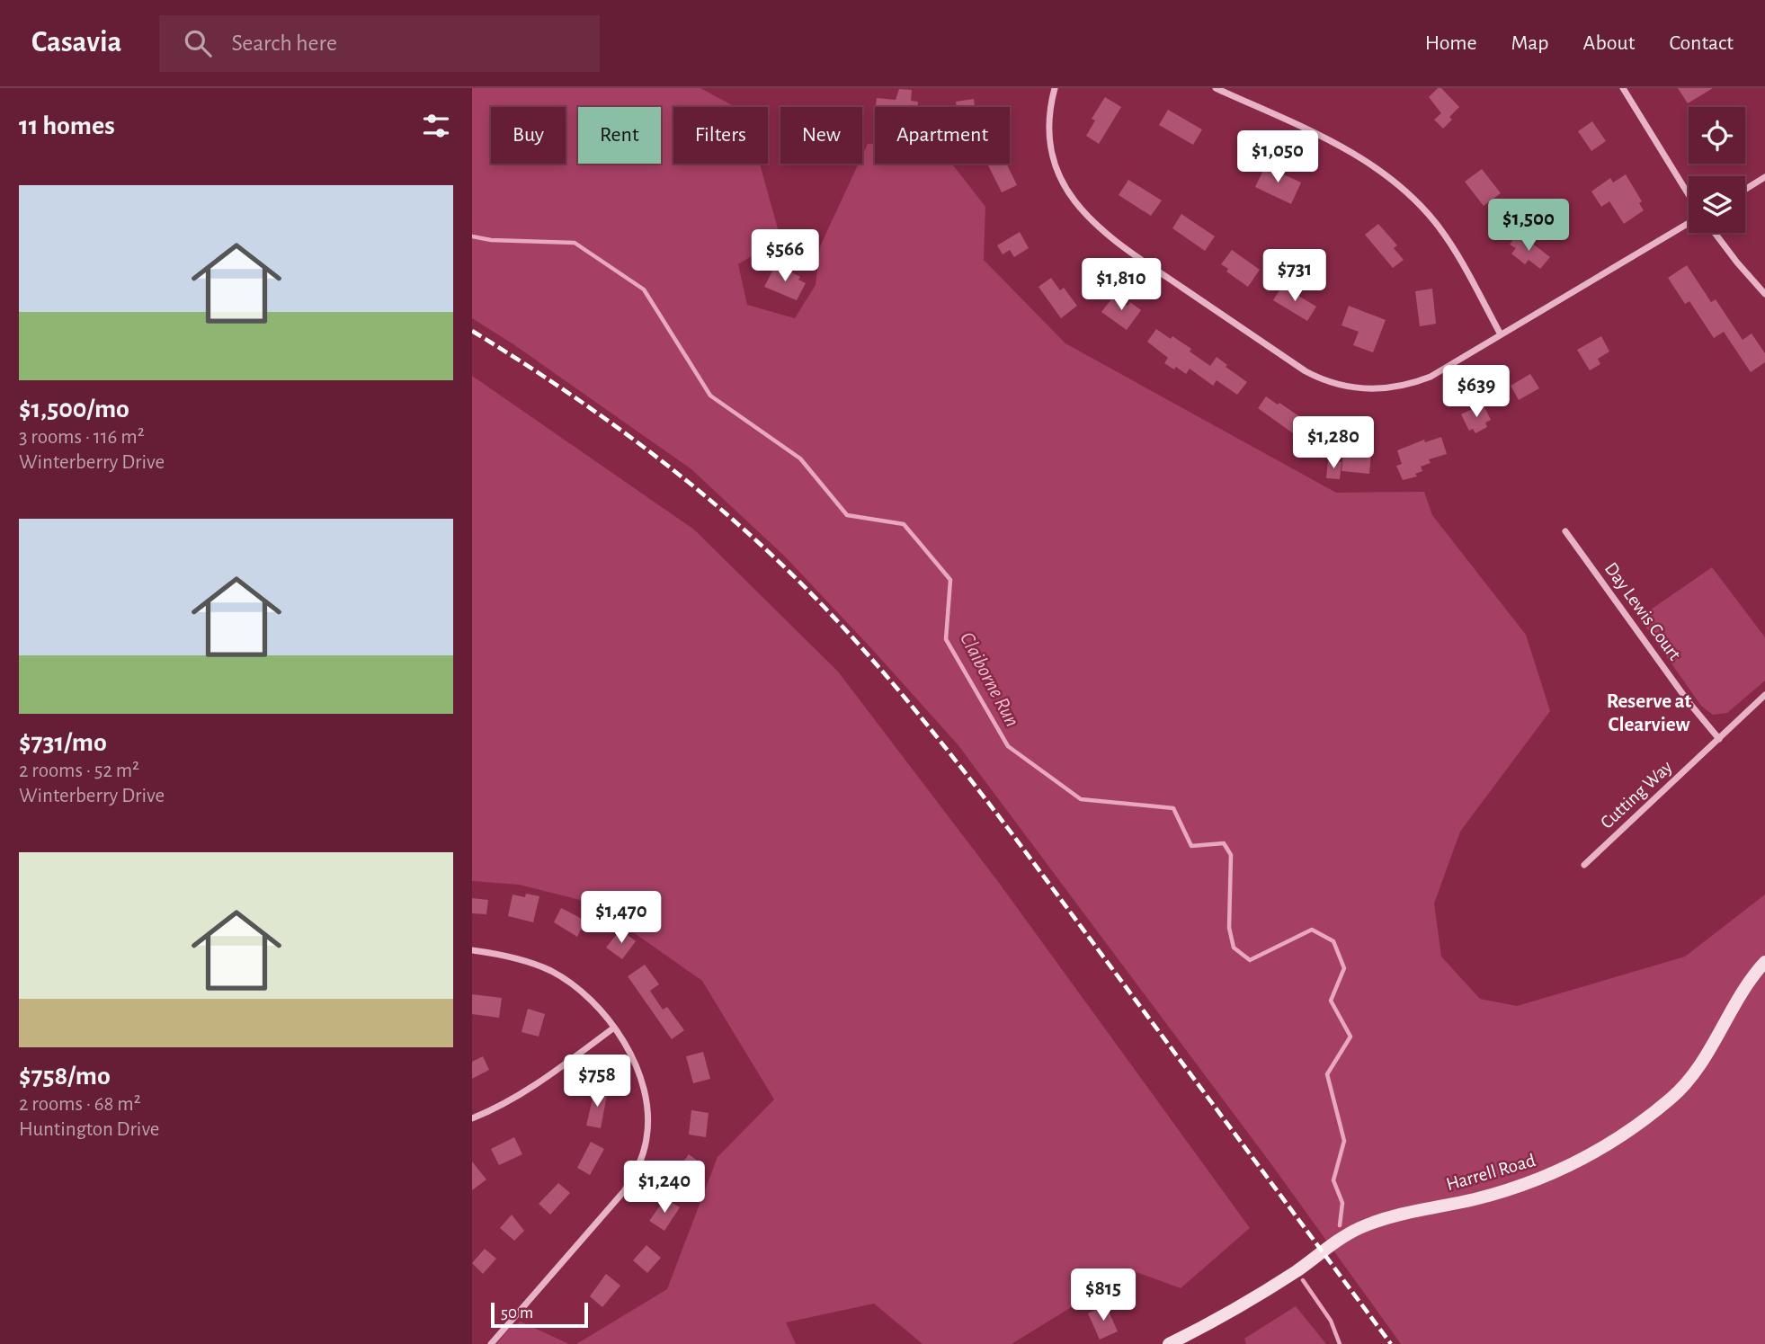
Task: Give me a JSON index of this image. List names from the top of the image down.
{
  "streets": {
    "street": ["Day Lewis Court", "Cutting Way", "Harrell Road"]
  },
  "crossings": [
    ["Day Lewis Court", "Cutting Way"]
  ],
  "districts": ["Reserve at Clearview"],
  "water": ["Claiborne Run"],
  "scale_bar": "50 m",
  "page": {
    "header": "Casavia",
    "search": "Search here",
    "nav": [
      "Home",
      "Map",
      "About",
      "Contact"
    ],
    "heading": "11 homes",
    "chip": [
      "Buy",
      "Rent",
      "Filters",
      "New",
      "Apartment"
    ],
    "price": [
      "$1,050",
      "$1,500",
      "$566",
      "$731",
      "$1,810",
      "$639",
      "$1,280",
      "$1,470",
      "$758",
      "$1,240",
      "$815"
    ],
    "list": [
      {
        "name": "$1,500/mo",
        "note": "3 rooms · 116 m² · Winterberry Drive"
      },
      {
        "name": "$731/mo",
        "note": "2 rooms · 52 m² · Winterberry Drive"
      },
      {
        "name": "$758/mo",
        "note": "2 rooms · 68 m² · Huntington Drive"
      }
    ],
    "scale": "50 m"
  }
}
